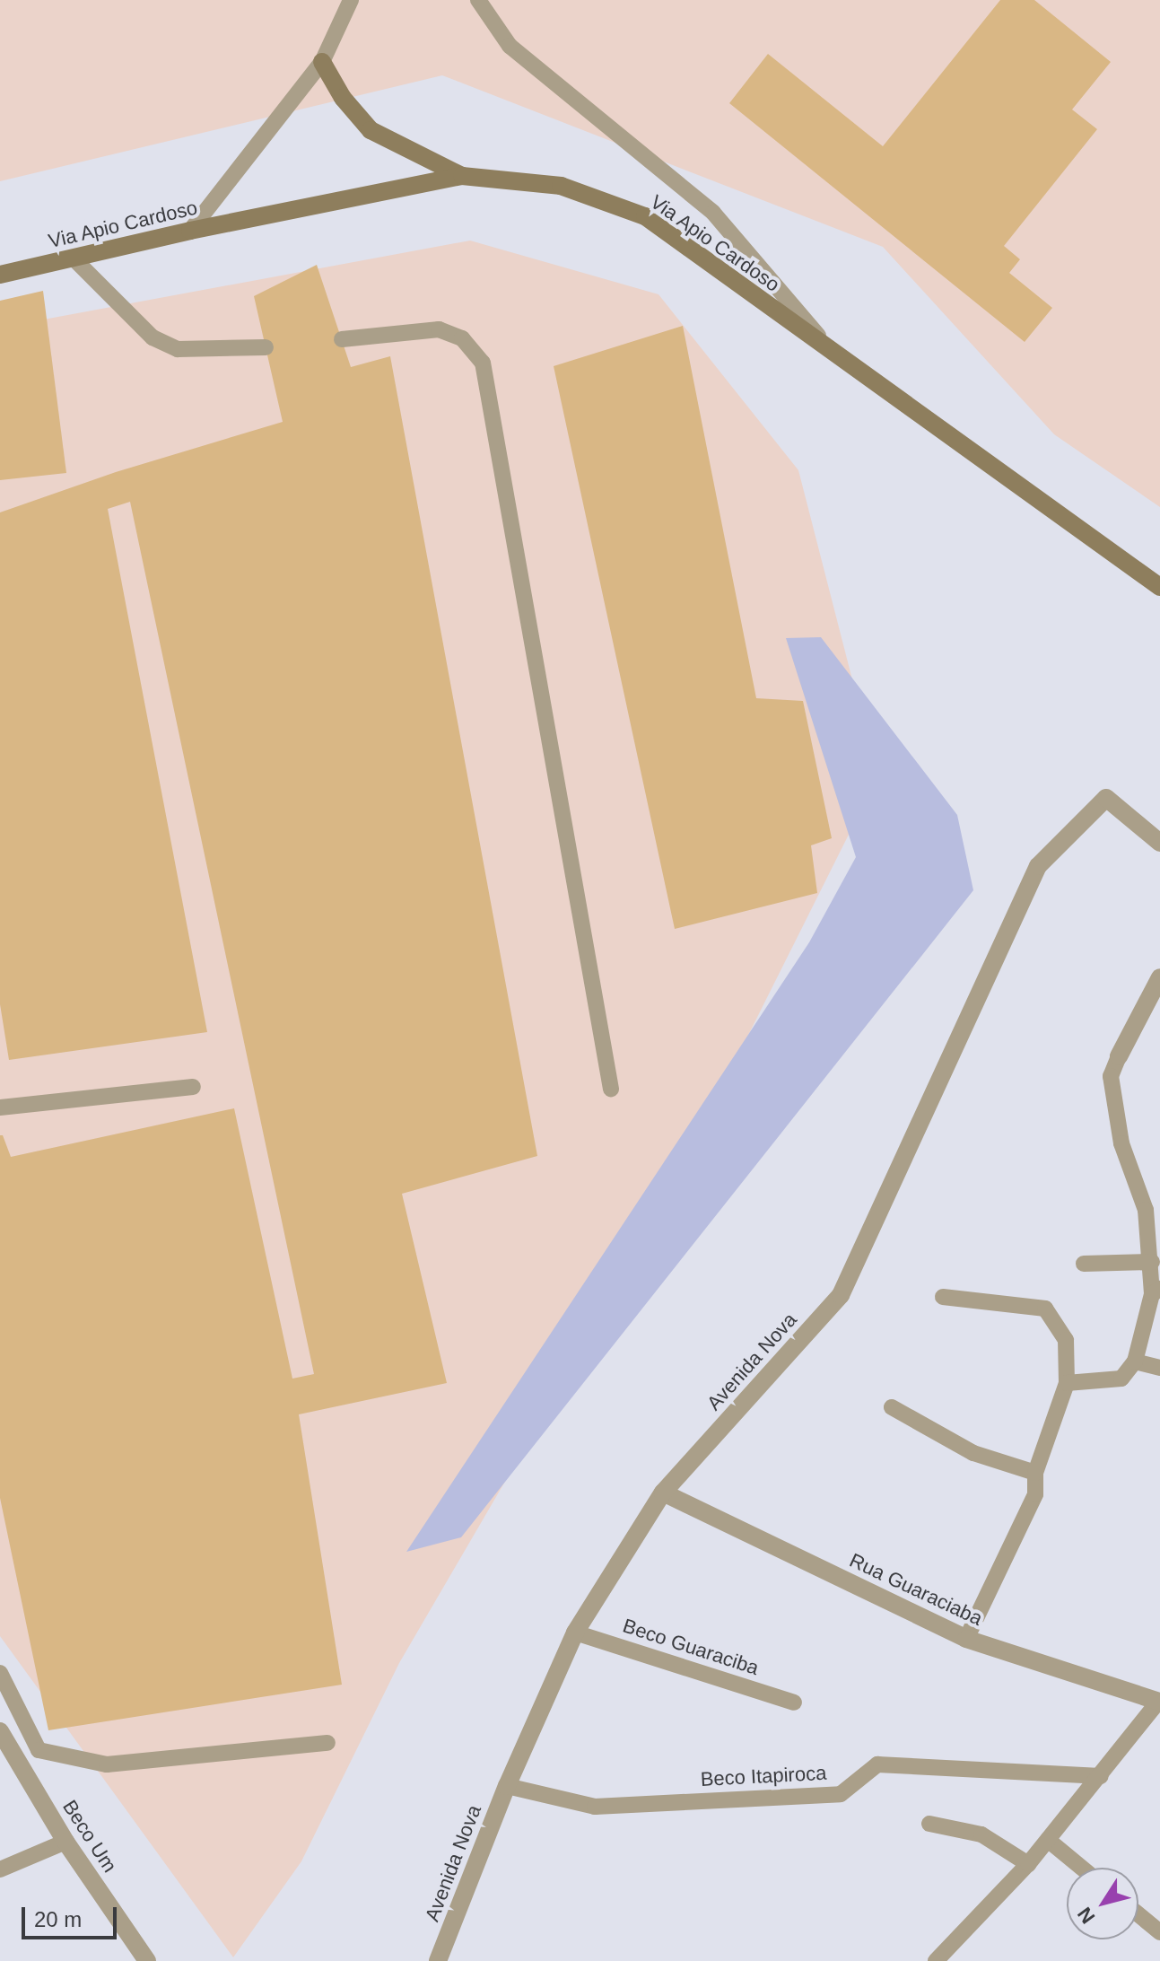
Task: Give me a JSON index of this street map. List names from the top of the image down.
{
  "streets": {
    "street": [
      "Via Apio Cardoso",
      "Avenida Nova",
      "Rua Guaraciaba",
      "Beco Um"
    ],
    "lane": ["Beco Guaraciba", "Beco Itapiroca"]
  },
  "crossings": [
    ["Avenida Nova", "Rua Guaraciaba"],
    ["Avenida Nova", "Beco Guaraciba"],
    ["Avenida Nova", "Beco Itapiroca"]
  ],
  "scale_bar": "20 m",
  "north": "bottom left"
}
